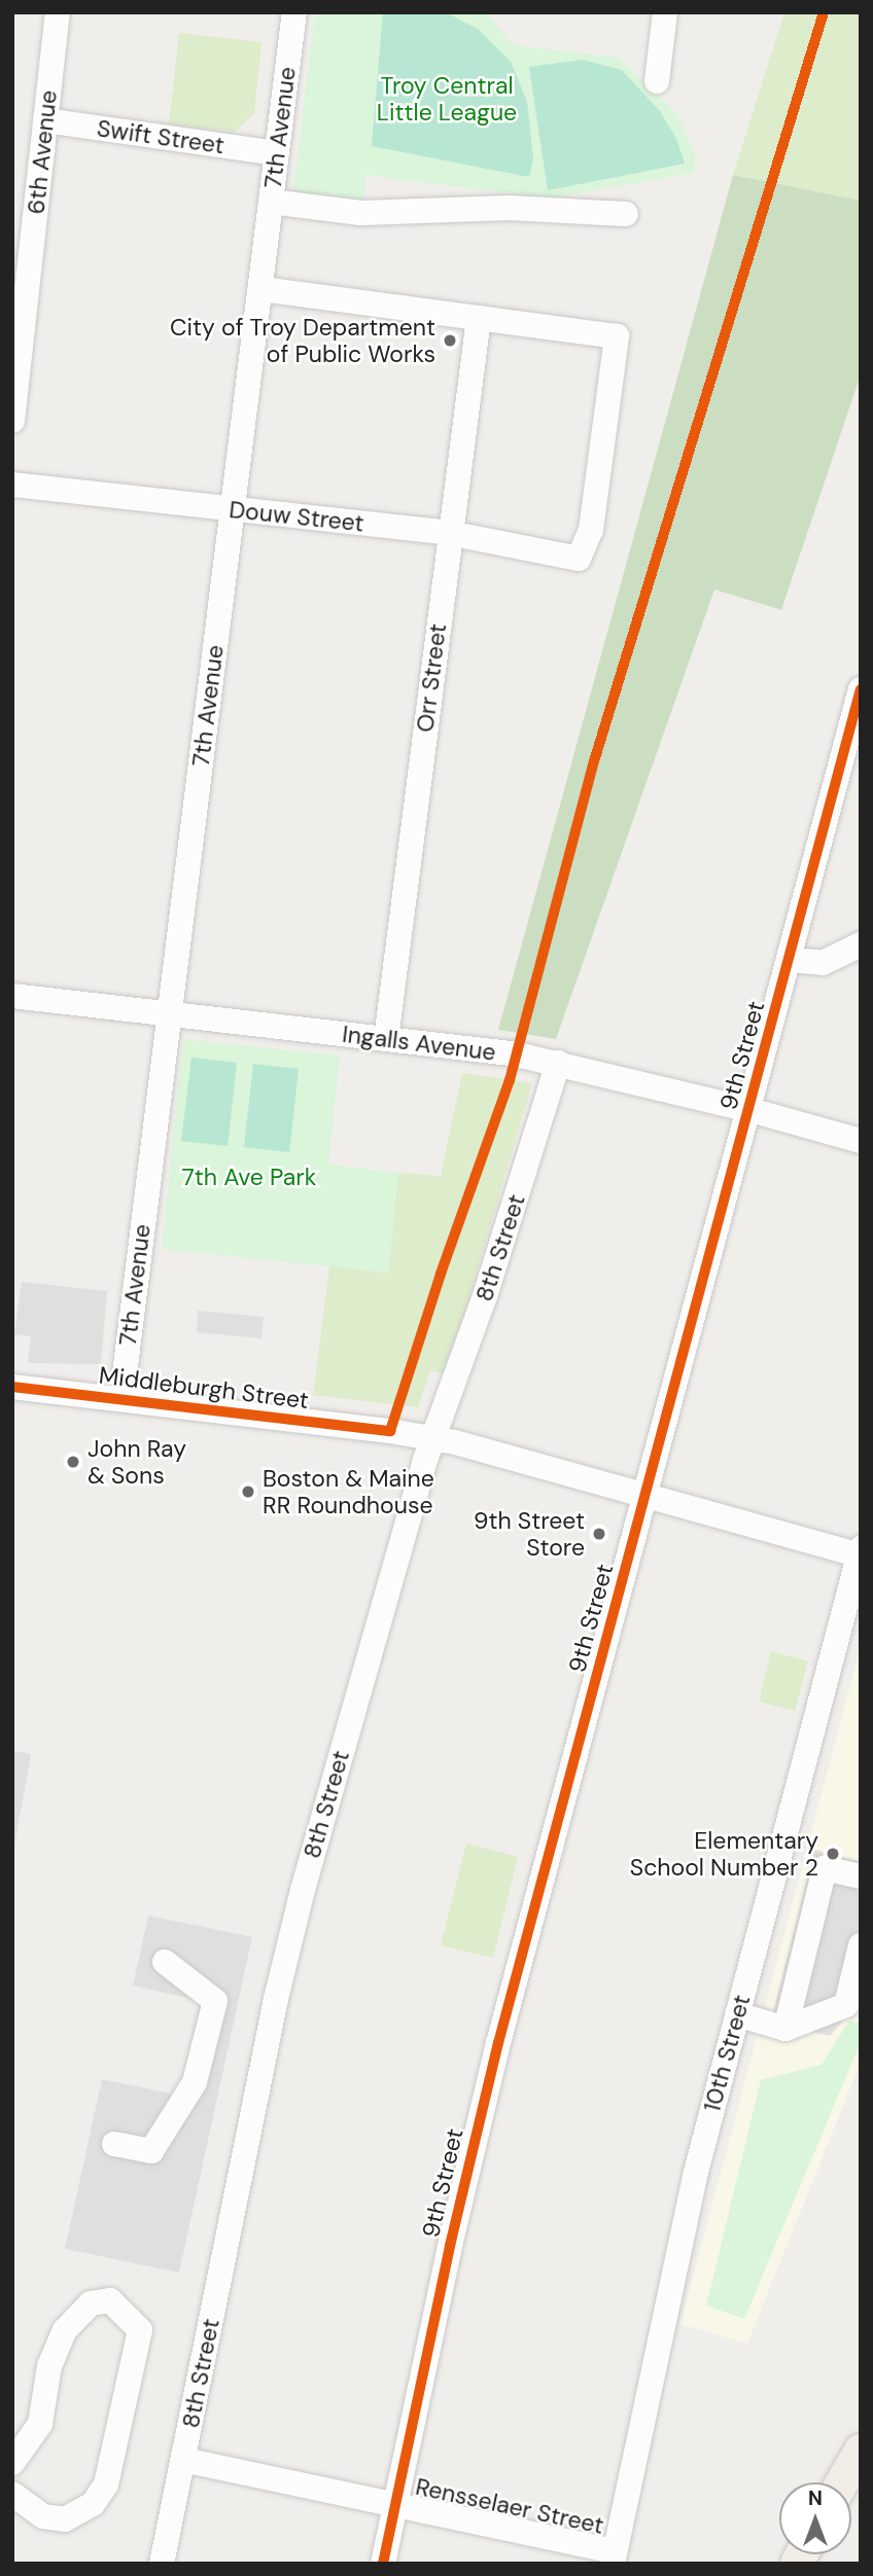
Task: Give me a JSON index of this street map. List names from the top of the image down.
{
  "streets": {
    "street": [
      "7th Avenue",
      "Swift Street",
      "6th Avenue",
      "Douw Street",
      "Orr Street",
      "Ingalls Avenue",
      "9th Street",
      "8th Street",
      "Middleburgh Street",
      "10th Street",
      "Rensselaer Street"
    ]
  },
  "crossings": [
    ["7th Avenue", "Swift Street"],
    ["7th Avenue", "Douw Street"],
    ["7th Avenue", "Ingalls Avenue"],
    ["7th Avenue", "Middleburgh Street"],
    ["Swift Street", "6th Avenue"],
    ["Douw Street", "Orr Street"],
    ["Orr Street", "Ingalls Avenue"],
    ["Ingalls Avenue", "9th Street"],
    ["Ingalls Avenue", "8th Street"],
    ["9th Street", "Middleburgh Street"],
    ["9th Street", "Rensselaer Street"],
    ["8th Street", "Middleburgh Street"],
    ["8th Street", "Rensselaer Street"],
    ["Middleburgh Street", "10th Street"],
    ["10th Street", "Rensselaer Street"]
  ],
  "parks": ["Troy Central Little League", "7th Ave Park"],
  "places": [
    "City of Troy Department of Public Works",
    "John Ray & Sons",
    "Boston & Maine RR Roundhouse",
    "9th Street Store",
    "Elementary School Number 2"
  ],
  "north": "top"
}
